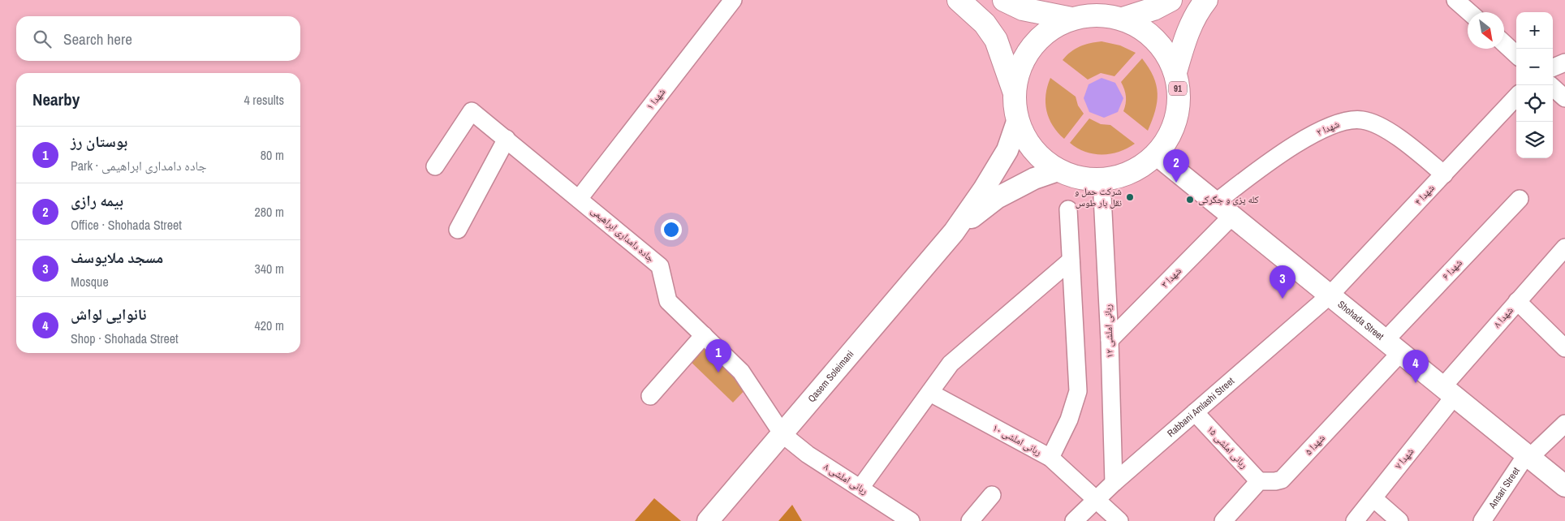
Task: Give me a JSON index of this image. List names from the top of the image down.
{
  "streets": {
    "highway": ["91"],
    "main road": ["Shohada Street", "Qasem Soleimani"],
    "street": [
      "شهدا ۱",
      "شهدا ۲",
      "شهدا ۴",
      "جاده دامداری ابراهیمی",
      "شهدا ۶",
      "شهدا ۳",
      "شهدا ۸",
      "ربانی املشی ۱۲",
      "Rabbani Amlashi Street",
      "ربانی املشی ۱۰",
      "شهدا ۵",
      "ربانی املشی ۱۵",
      "شهدا ۷",
      "ربانی املشی ۸",
      "Ansari Street"
    ]
  },
  "crossings": [
    ["91", "Shohada Street"],
    ["91", "ربانی املشی ۱۲"],
    ["91", "Qasem Soleimani"],
    ["شهدا ۱", "جاده دامداری ابراهیمی"],
    ["شهدا ۲", "شهدا ۴"],
    ["شهدا ۲", "Shohada Street"],
    ["شهدا ۴", "Shohada Street"],
    ["شهدا ۴", "Rabbani Amlashi Street"],
    ["جاده دامداری ابراهیمی", "Qasem Soleimani"],
    ["جاده دامداری ابراهیمی", "ربانی املشی ۸"],
    ["شهدا ۶", "Shohada Street"],
    ["شهدا ۶", "شهدا ۵"],
    ["شهدا ۳", "Shohada Street"],
    ["شهدا ۳", "ربانی املشی ۱۲"],
    ["شهدا ۸", "Shohada Street"],
    ["شهدا ۸", "شهدا ۷"],
    ["Shohada Street", "Rabbani Amlashi Street"],
    ["Shohada Street", "شهدا ۵"],
    ["Shohada Street", "شهدا ۷"],
    ["Shohada Street", "Ansari Street"],
    ["ربانی املشی ۱۲", "Rabbani Amlashi Street"],
    ["Qasem Soleimani", "ربانی املشی ۸"],
    ["Rabbani Amlashi Street", "ربانی املشی ۱۰"],
    ["Rabbani Amlashi Street", "ربانی املشی ۱۵"],
    ["شهدا ۵", "ربانی املشی ۱۵"]
  ],
  "places": ["شرکت حمل و نقل بار طوس", "کله پزی و جگرکی"],
  "north": "bottom right",
  "page": {
    "map_buttons": ["+", "−"],
    "search": "Search here",
    "heading": ["Nearby", "4 results"],
    "list": [
      {
        "mark": "1",
        "name": "بوستان رز",
        "note": "Park · جاده دامداری ابراهیمی",
        "value": "80 m"
      },
      {
        "mark": "2",
        "name": "بیمه رازی",
        "note": "Office · Shohada Street",
        "value": "280 m"
      },
      {
        "mark": "3",
        "name": "مسجد ملایوسف",
        "note": "Mosque",
        "value": "340 m"
      },
      {
        "mark": "4",
        "name": "نانوایی لواش",
        "note": "Shop · Shohada Street",
        "value": "420 m"
      }
    ],
    "pins": [
      "2",
      "3",
      "1",
      "4"
    ]
  }
}
